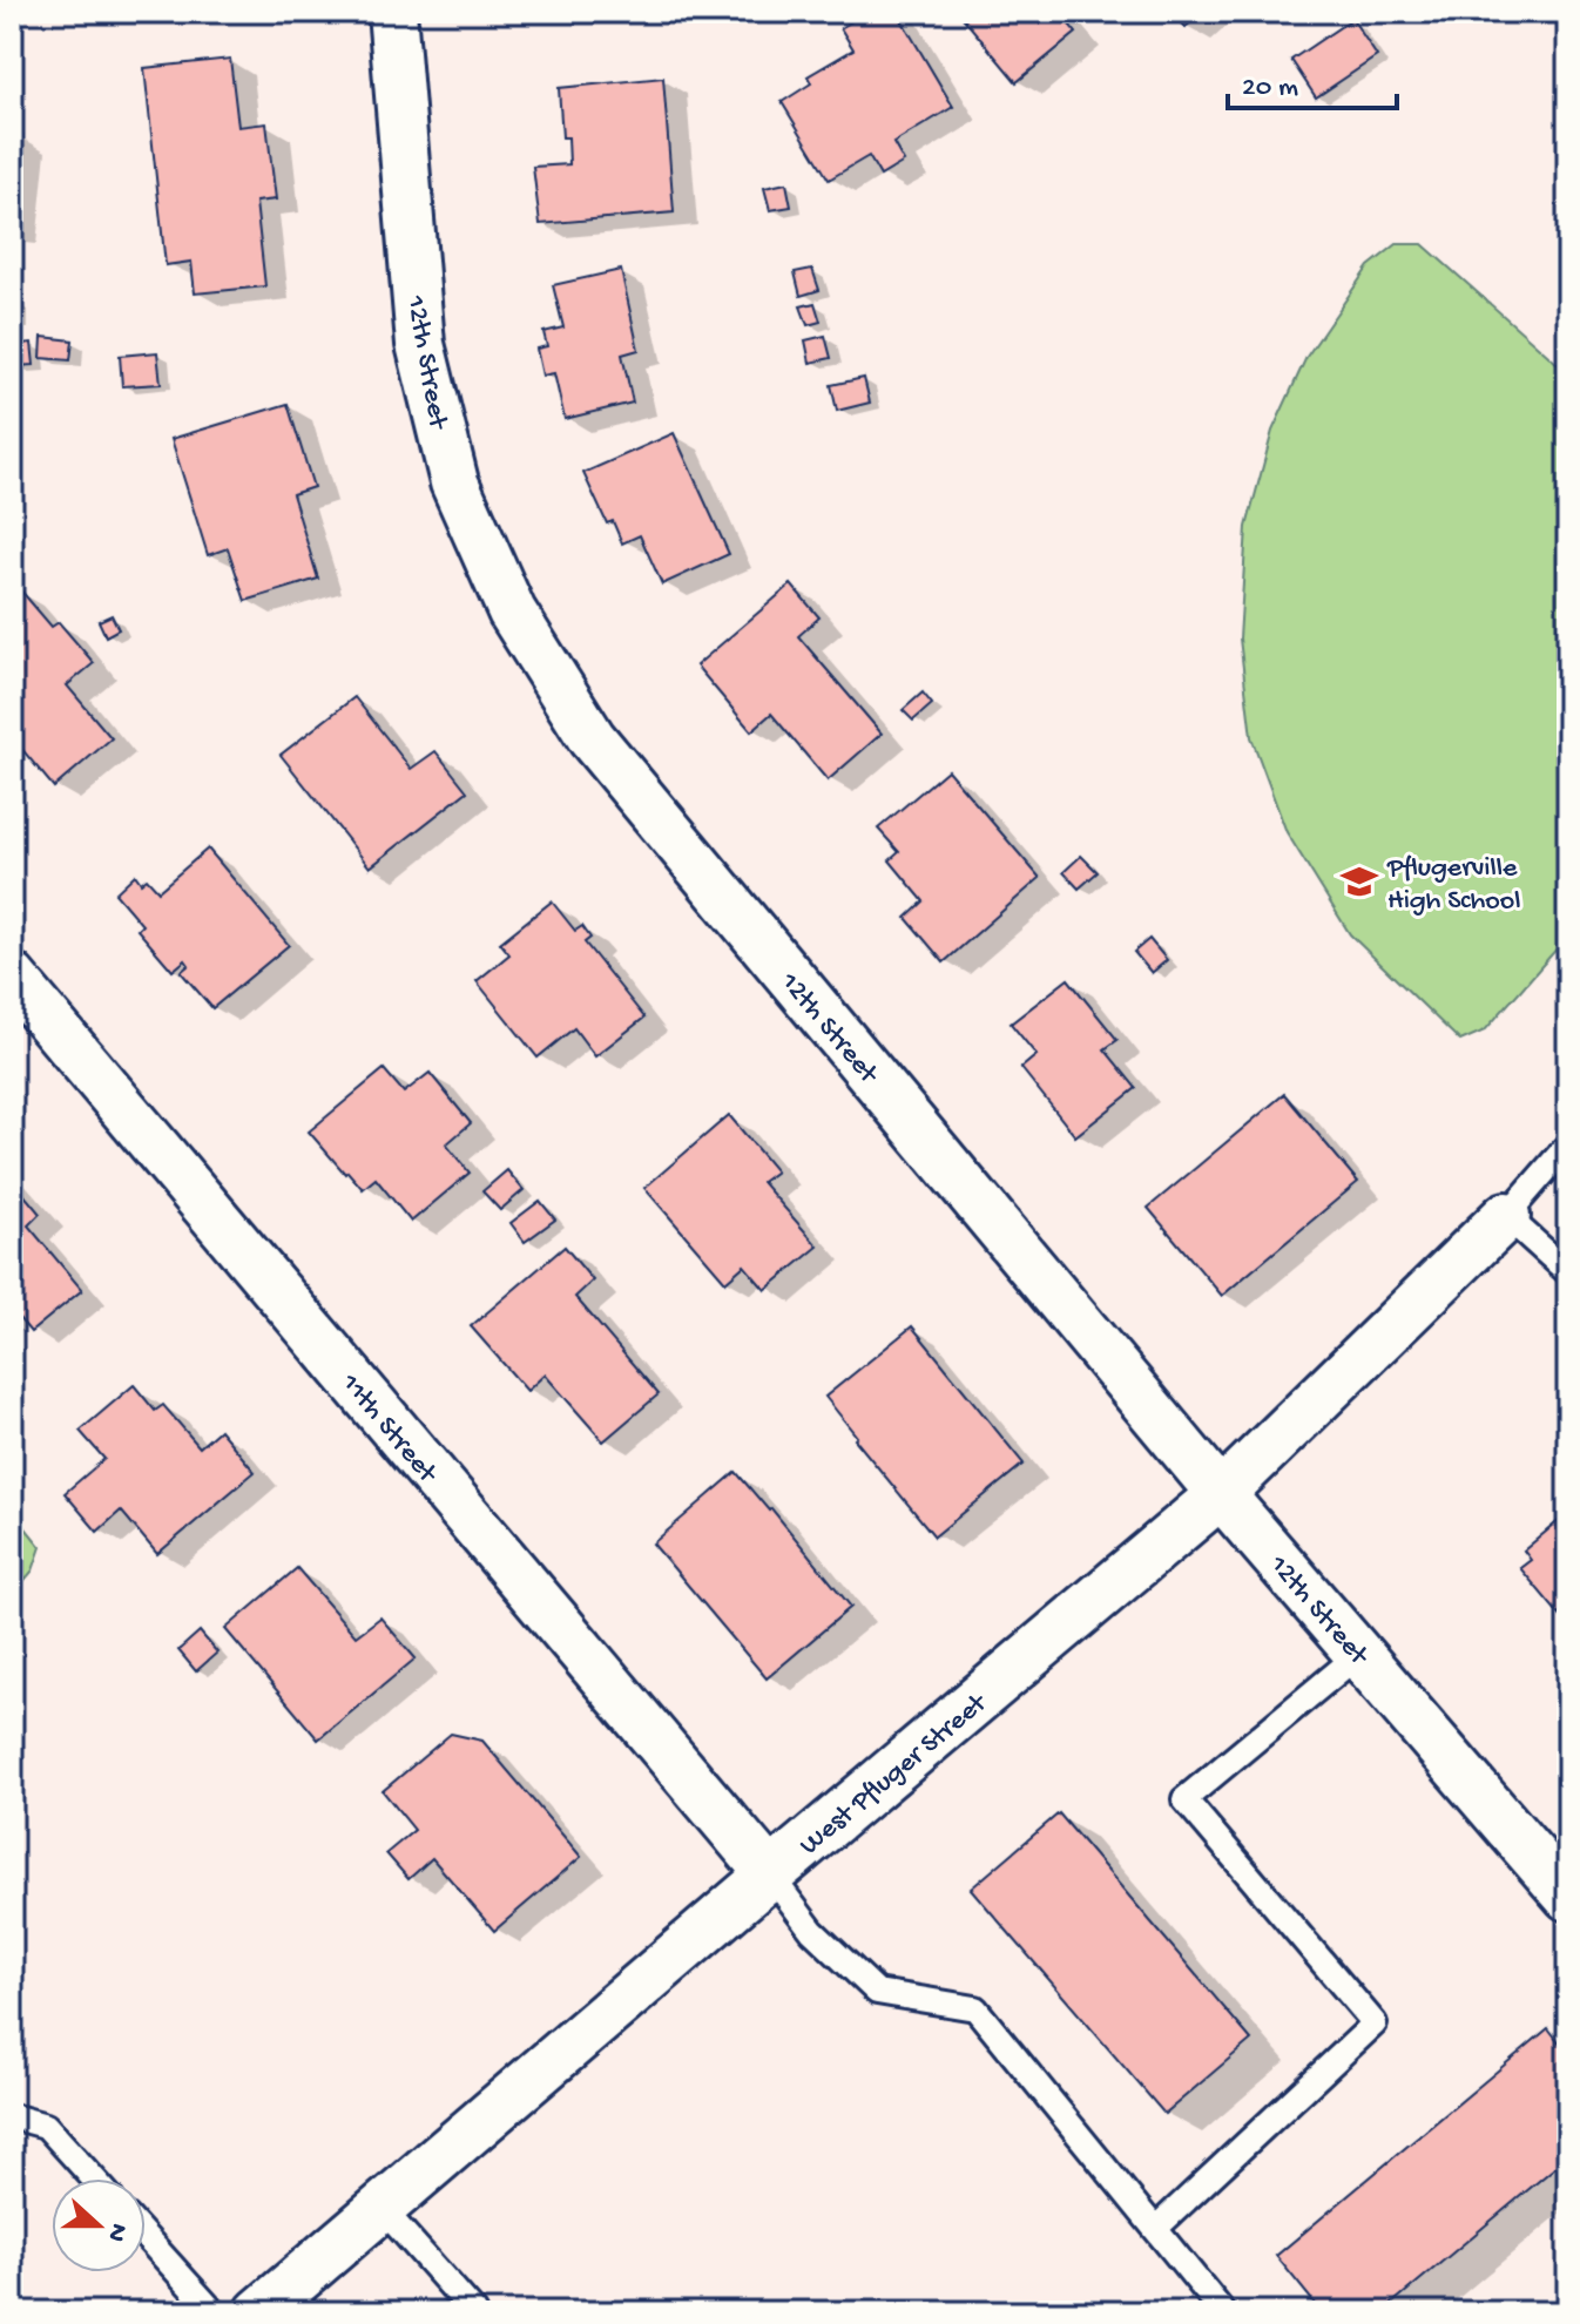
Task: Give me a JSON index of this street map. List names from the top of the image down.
{
  "streets": {
    "street": ["12th Street", "11th Street", "West Pfluger Street"]
  },
  "crossings": [
    ["12th Street", "West Pfluger Street"],
    ["11th Street", "West Pfluger Street"]
  ],
  "places": {
    "school or university": ["Pflugerville High School"]
  },
  "scale_bar": "20 m",
  "north": "right"
}
